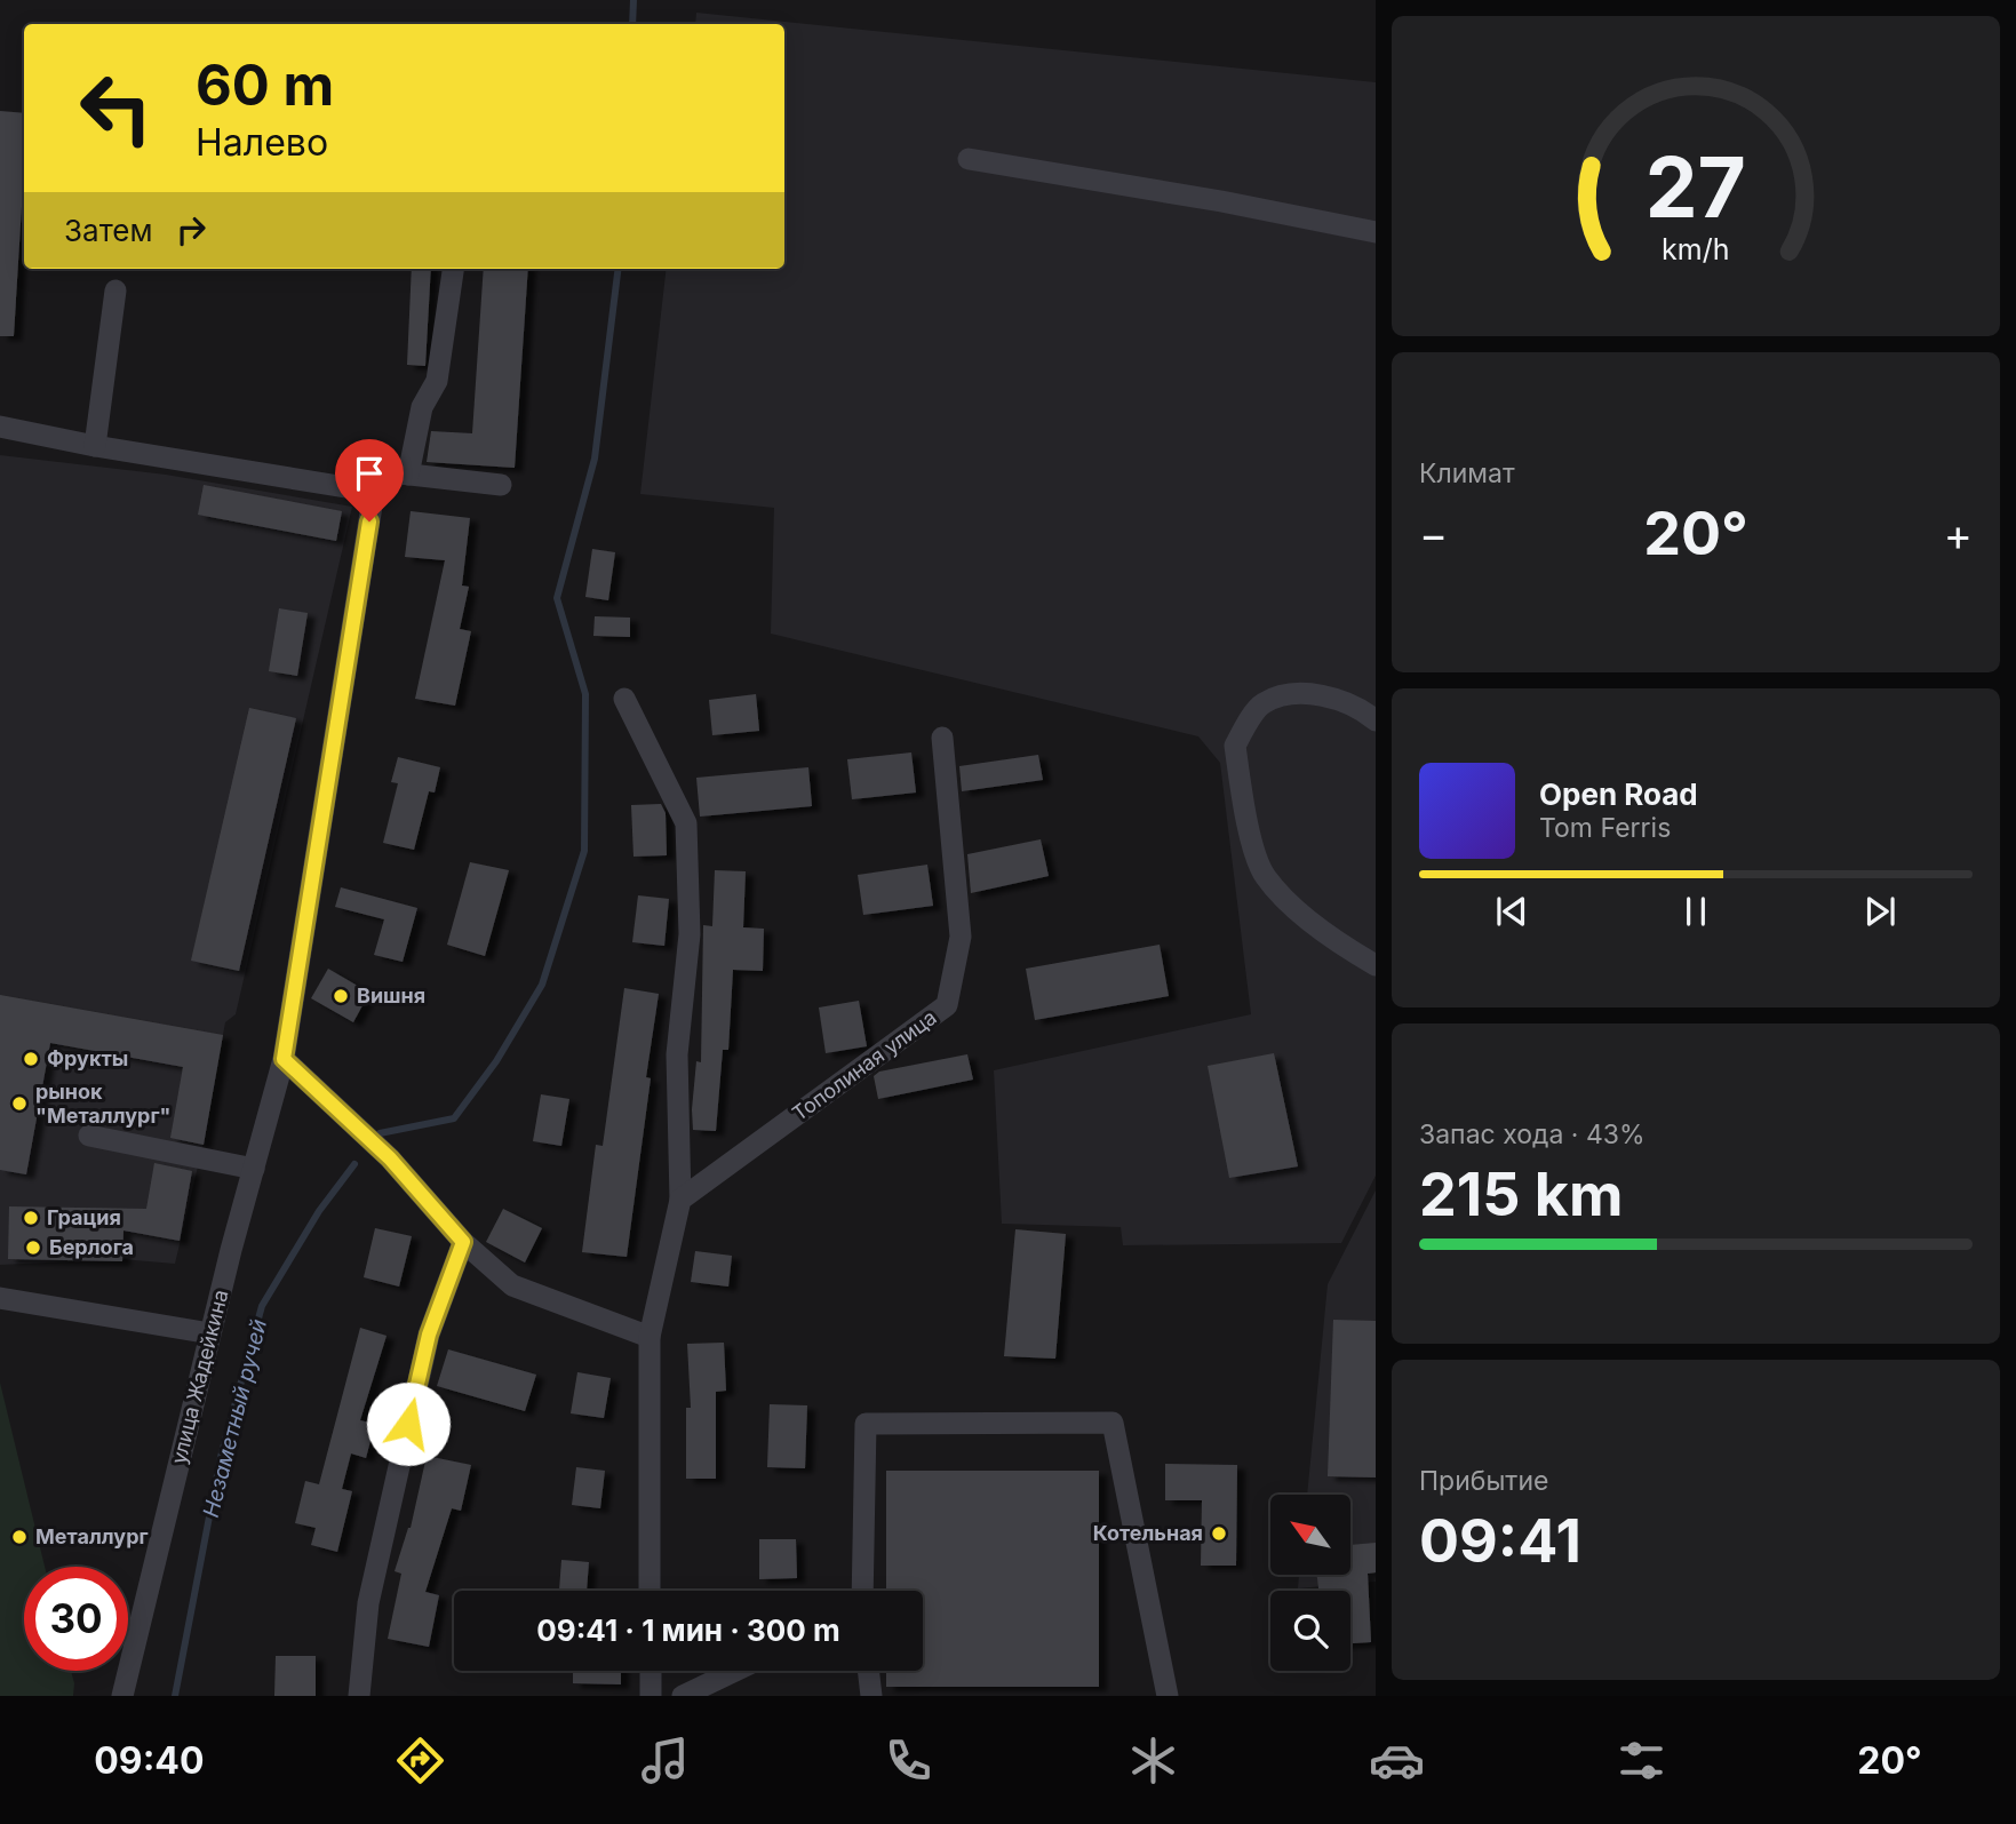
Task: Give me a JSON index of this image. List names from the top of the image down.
{
  "streets": {
    "street": ["Тополиная улица", "улица Жадейкина"]
  },
  "water": ["Незаметный ручей"],
  "places": [
    "Вишня",
    "Фрукты",
    "рынок \"Металлург\"",
    "Грация",
    "Берлога",
    "Котельная",
    "Металлург"
  ],
  "north": "top left",
  "page": {
    "turn": ["60 m", "Налево"],
    "then": "Затем",
    "tile": [
      "Климат",
      ["Запас хода · 43%", "215 km"],
      ["Прибытие", "09:41"]
    ],
    "heat": ["−", "20°", "+"],
    "song": ["Open Road", "Tom Ferris"],
    "limit": "30",
    "trip": "09:41 · 1 мин · 300 m",
    "tabs": ["09:40", "20°"],
    "gauge": ["27", "km/h"]
  }
}
